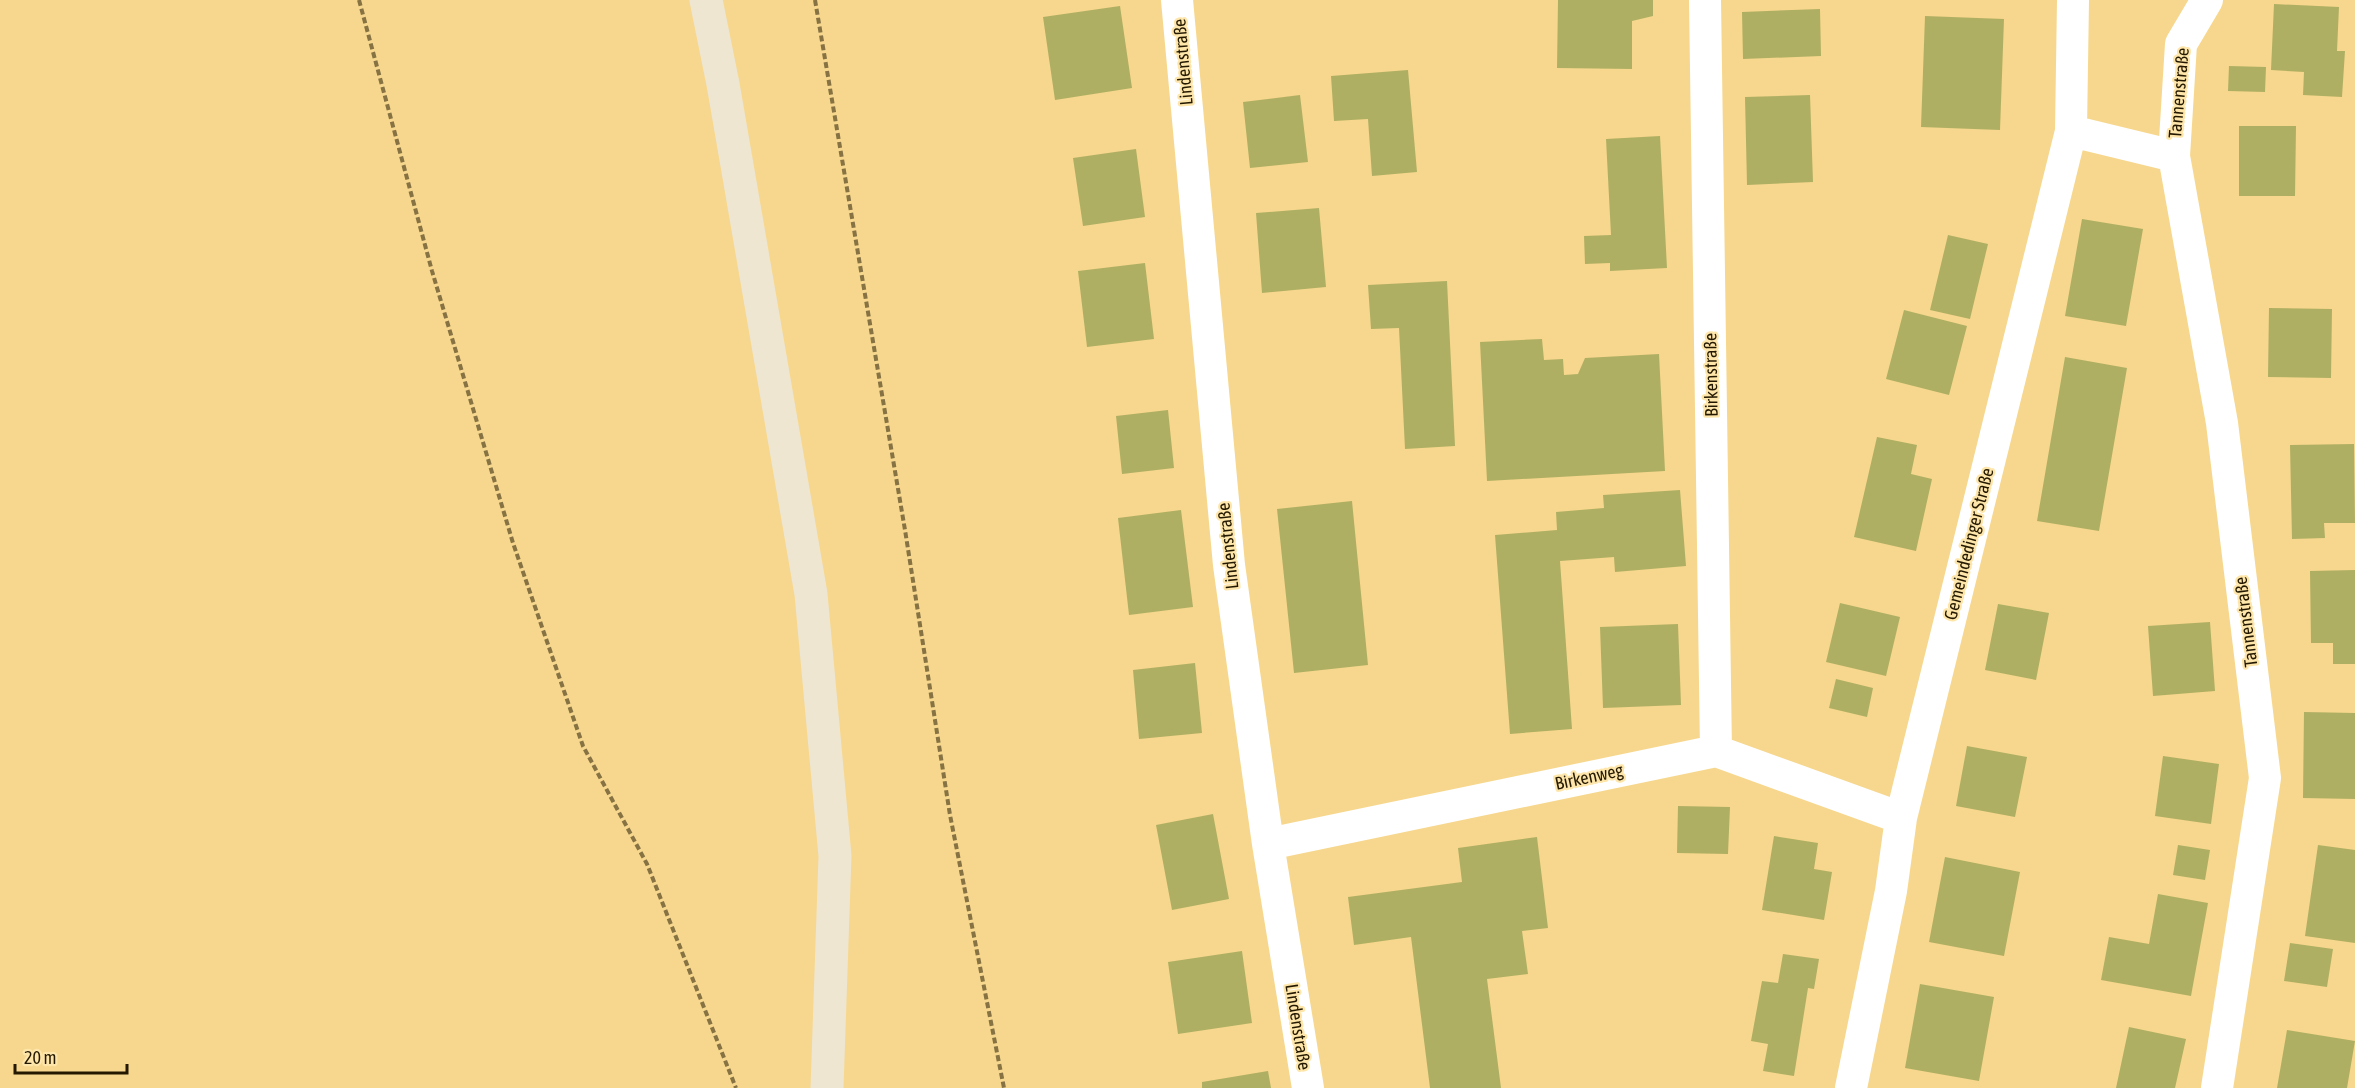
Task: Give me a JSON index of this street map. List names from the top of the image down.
{
  "streets": {
    "street": [
      "Lindenstraße",
      "Tannenstraße",
      "Birkenstraße",
      "Gemeindedinger Straße",
      "Birkenweg"
    ]
  },
  "crossings": [
    ["Lindenstraße", "Birkenweg"],
    ["Tannenstraße", "Gemeindedinger Straße"],
    ["Birkenstraße", "Birkenweg"]
  ],
  "scale_bar": "20 m"
}
